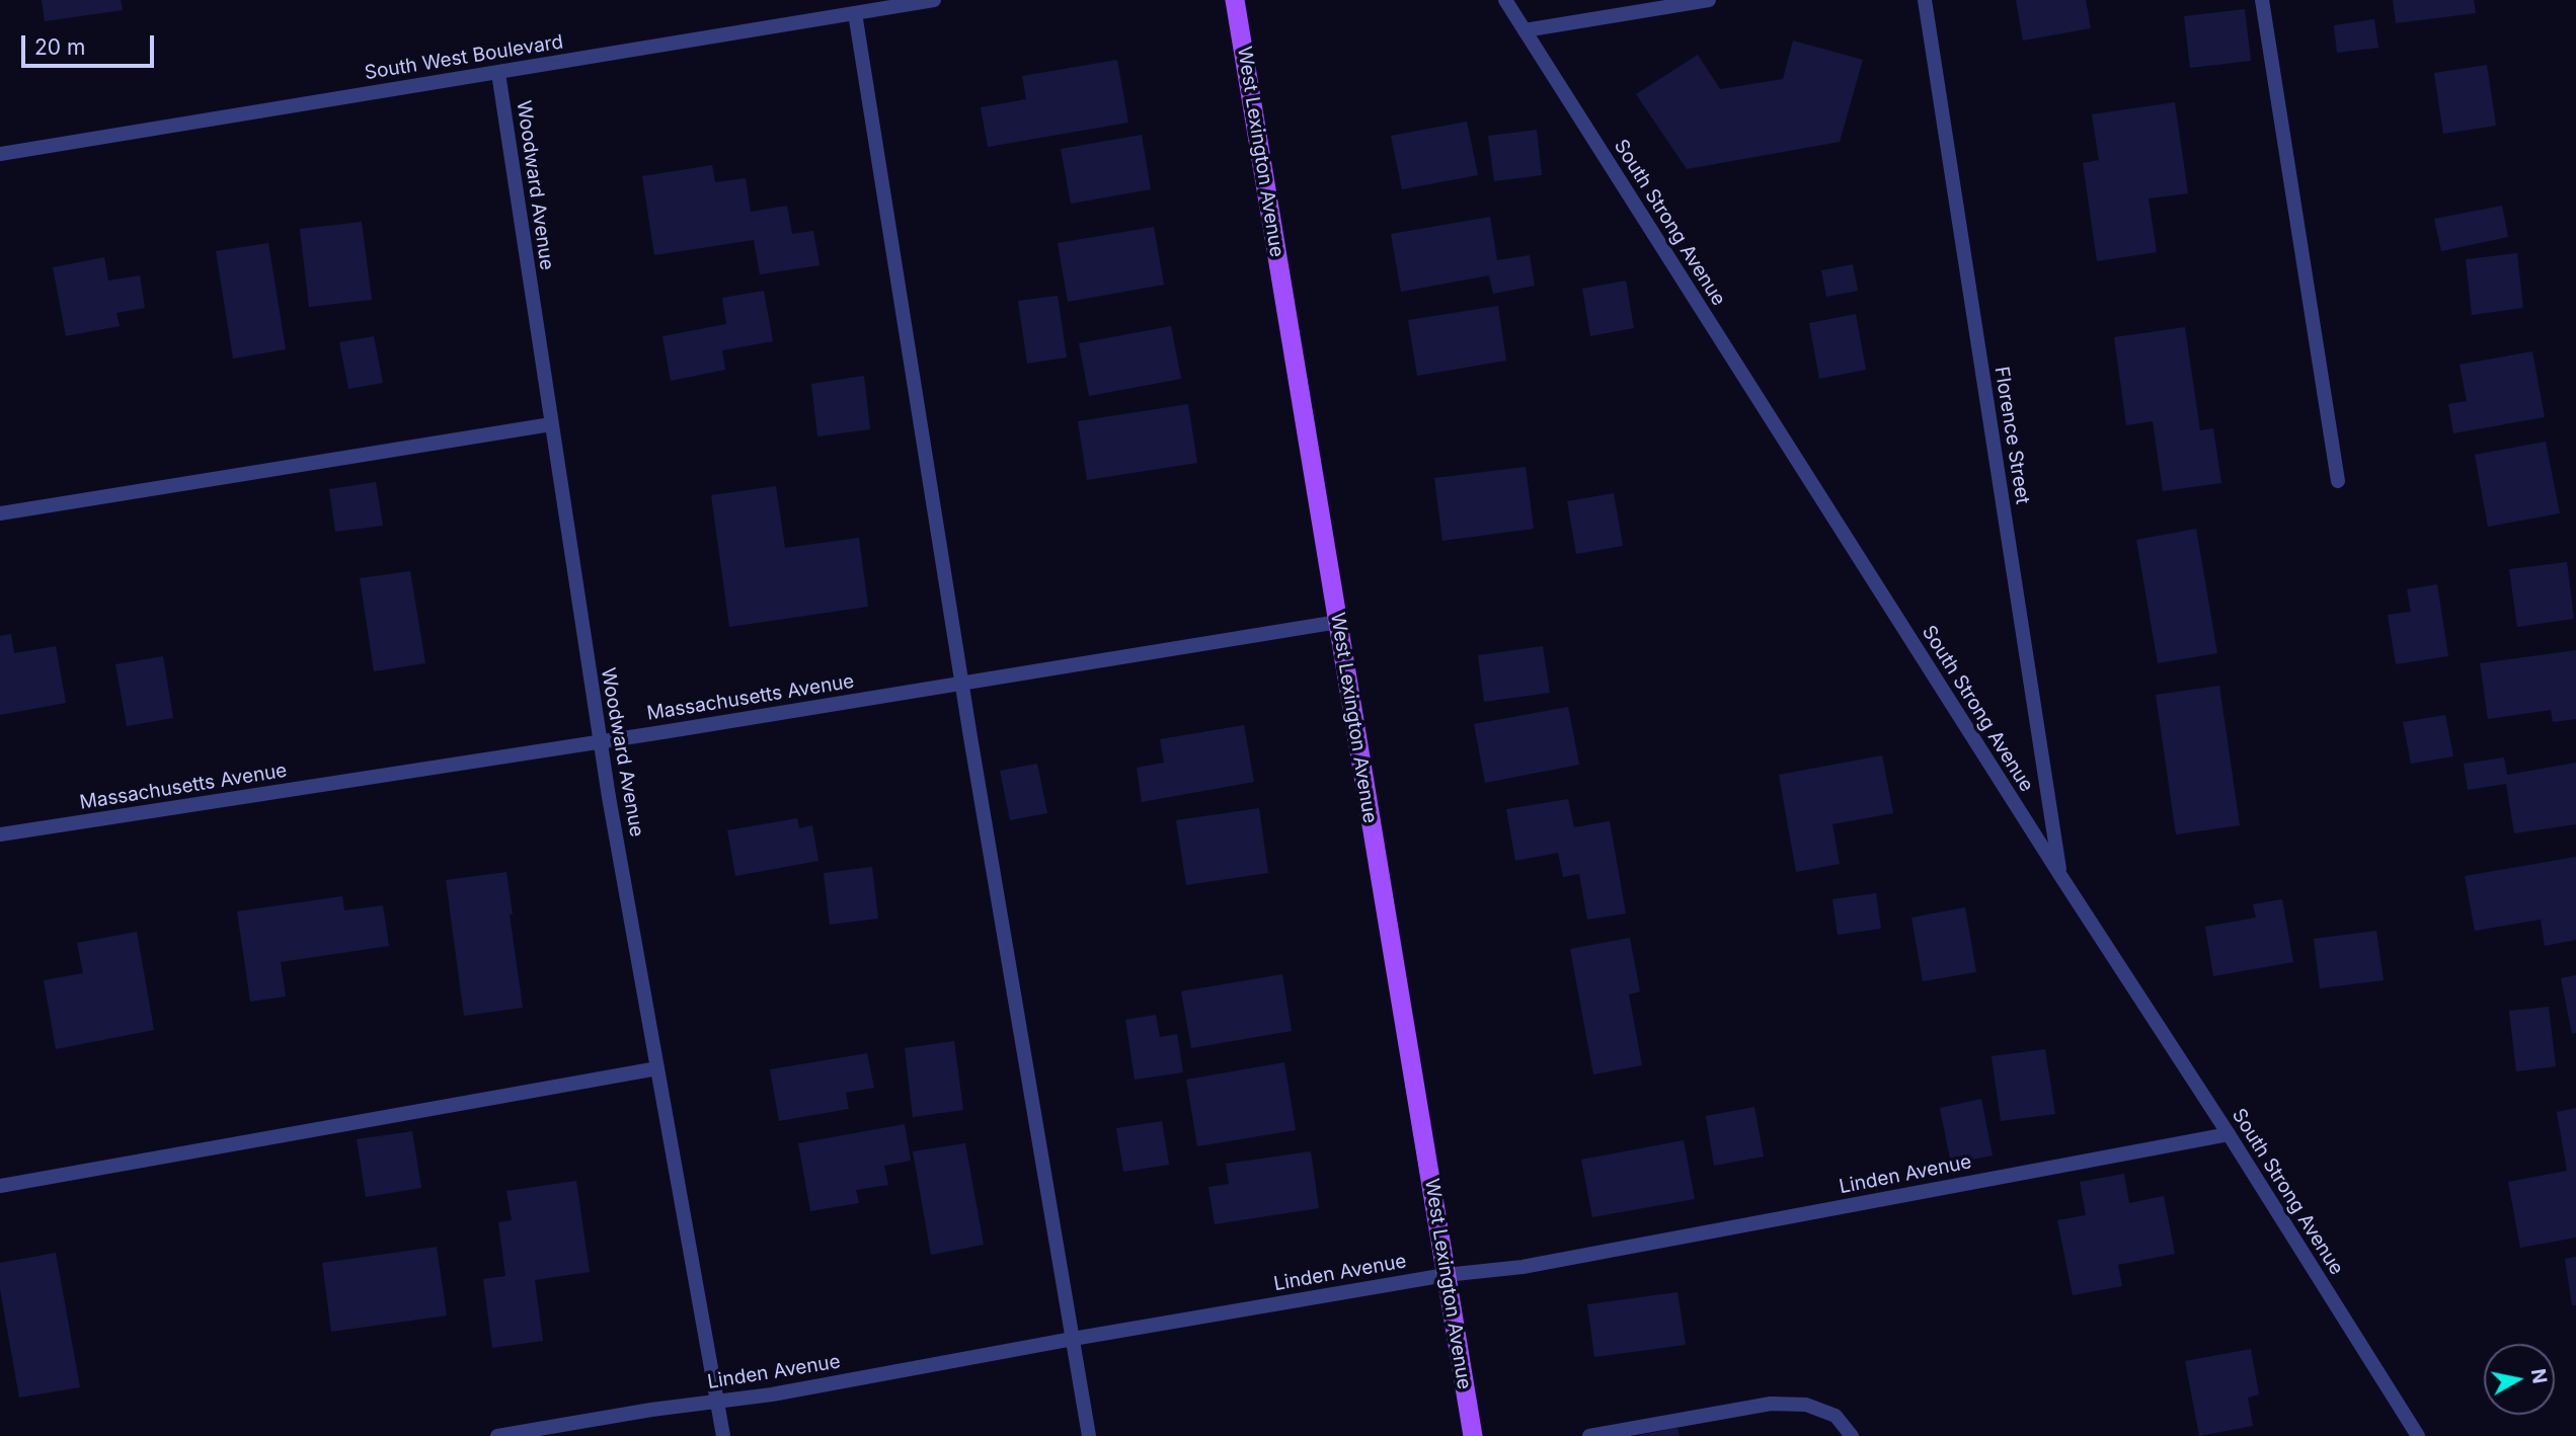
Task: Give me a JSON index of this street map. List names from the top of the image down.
{
  "streets": {
    "main road": ["West Lexington Avenue"],
    "street": [
      "South West Boulevard",
      "Woodward Avenue",
      "South Strong Avenue",
      "Florence Street",
      "Massachusetts Avenue",
      "Linden Avenue"
    ]
  },
  "crossings": [
    ["South West Boulevard", "Woodward Avenue"],
    ["West Lexington Avenue", "Massachusetts Avenue"],
    ["West Lexington Avenue", "Linden Avenue"],
    ["Woodward Avenue", "Massachusetts Avenue"],
    ["Woodward Avenue", "Linden Avenue"],
    ["South Strong Avenue", "Florence Street"],
    ["South Strong Avenue", "Linden Avenue"]
  ],
  "scale_bar": "20 m",
  "north": "right"
}
